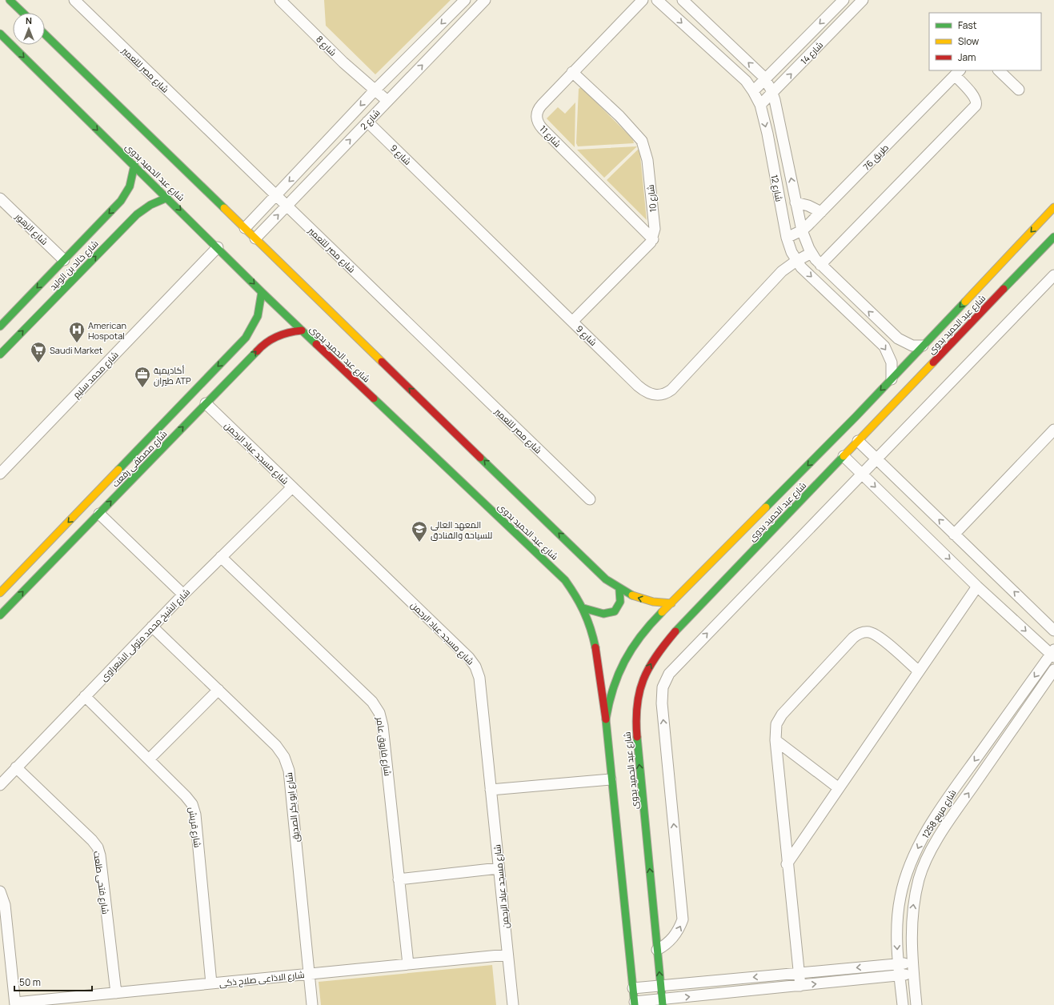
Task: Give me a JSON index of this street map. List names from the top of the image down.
{
  "streets": {
    "main road": ["شارع عبد الحميد بدوى", "شارع خالد بن الوليد", "شارع مصطفى رفعت"],
    "street": [
      "شارع 8",
      "شارع 14",
      "شارع مصر للتعمير",
      "شارع 2",
      "شارع 11",
      "شارع 9",
      "طريق 76",
      "شارع 12",
      "شارع 10",
      "شارع الزهور",
      "شارع محمد سليم",
      "شارع مسجد عباد الرحمن",
      "شارع الشيخ محمد متولى الشعراوى",
      "شارع فاروق عامر",
      "شارع ابو بكر الصديق",
      "شارع مربع 1258",
      "شارع قريش",
      "شارع فتحى طلعت",
      "شارع الاذاعى صلاح ذكى"
    ]
  },
  "crossings": [
    ["شارع 8", "شارع 2"],
    ["شارع 14", "شارع 12"],
    ["شارع مصر للتعمير", "شارع 2"],
    ["شارع 2", "شارع 9"],
    ["شارع 11", "شارع 10"],
    ["شارع 9", "شارع 12"],
    ["طريق 76", "شارع 12"],
    ["شارع عبد الحميد بدوى", "شارع 12"],
    ["شارع عبد الحميد بدوى", "شارع خالد بن الوليد"],
    ["شارع عبد الحميد بدوى", "شارع محمد سليم"],
    ["شارع عبد الحميد بدوى", "شارع مصطفى رفعت"],
    ["شارع الزهور", "شارع خالد بن الوليد"],
    ["شارع مسجد عباد الرحمن", "شارع مصطفى رفعت"],
    ["شارع مسجد عباد الرحمن", "شارع الشيخ محمد متولى الشعراوى"],
    ["شارع مسجد عباد الرحمن", "شارع الاذاعى صلاح ذكى"],
    ["شارع الشيخ محمد متولى الشعراوى", "شارع فاروق عامر"],
    ["شارع الشيخ محمد متولى الشعراوى", "شارع ابو بكر الصديق"],
    ["شارع الشيخ محمد متولى الشعراوى", "شارع قريش"],
    ["شارع الشيخ محمد متولى الشعراوى", "شارع فتحى طلعت"],
    ["شارع فاروق عامر", "شارع الاذاعى صلاح ذكى"],
    ["شارع ابو بكر الصديق", "شارع الاذاعى صلاح ذكى"],
    ["شارع قريش", "شارع الاذاعى صلاح ذكى"],
    ["شارع فتحى طلعت", "شارع الاذاعى صلاح ذكى"]
  ],
  "places": {
    "hospital": ["American Hospotal"],
    "supermarket": ["Saudi Market"],
    "office": ["أكاديمية طيران ATP"],
    "school or university": ["المعهد العالى للسياحة والفنادق"]
  },
  "legend": ["Fast", "Slow", "Jam"],
  "scale_bar": "50 m",
  "north": "top"
}
